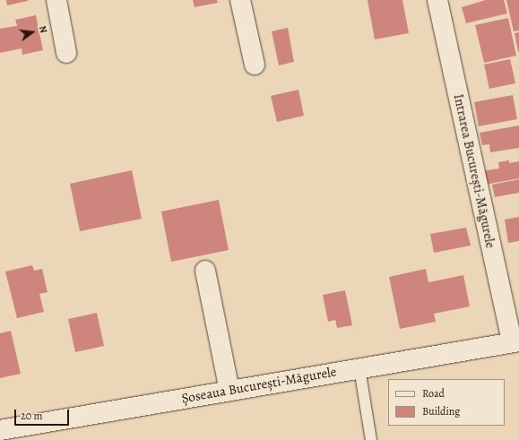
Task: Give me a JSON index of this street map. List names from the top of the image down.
{
  "streets": {
    "street": ["Intrarea București-Măgurele", "Șoseaua București-Măgurele"]
  },
  "crossings": [
    ["Intrarea București-Măgurele", "Șoseaua București-Măgurele"]
  ],
  "legend": ["Road", "Building"],
  "scale_bar": "20 m",
  "north": "right"
}
